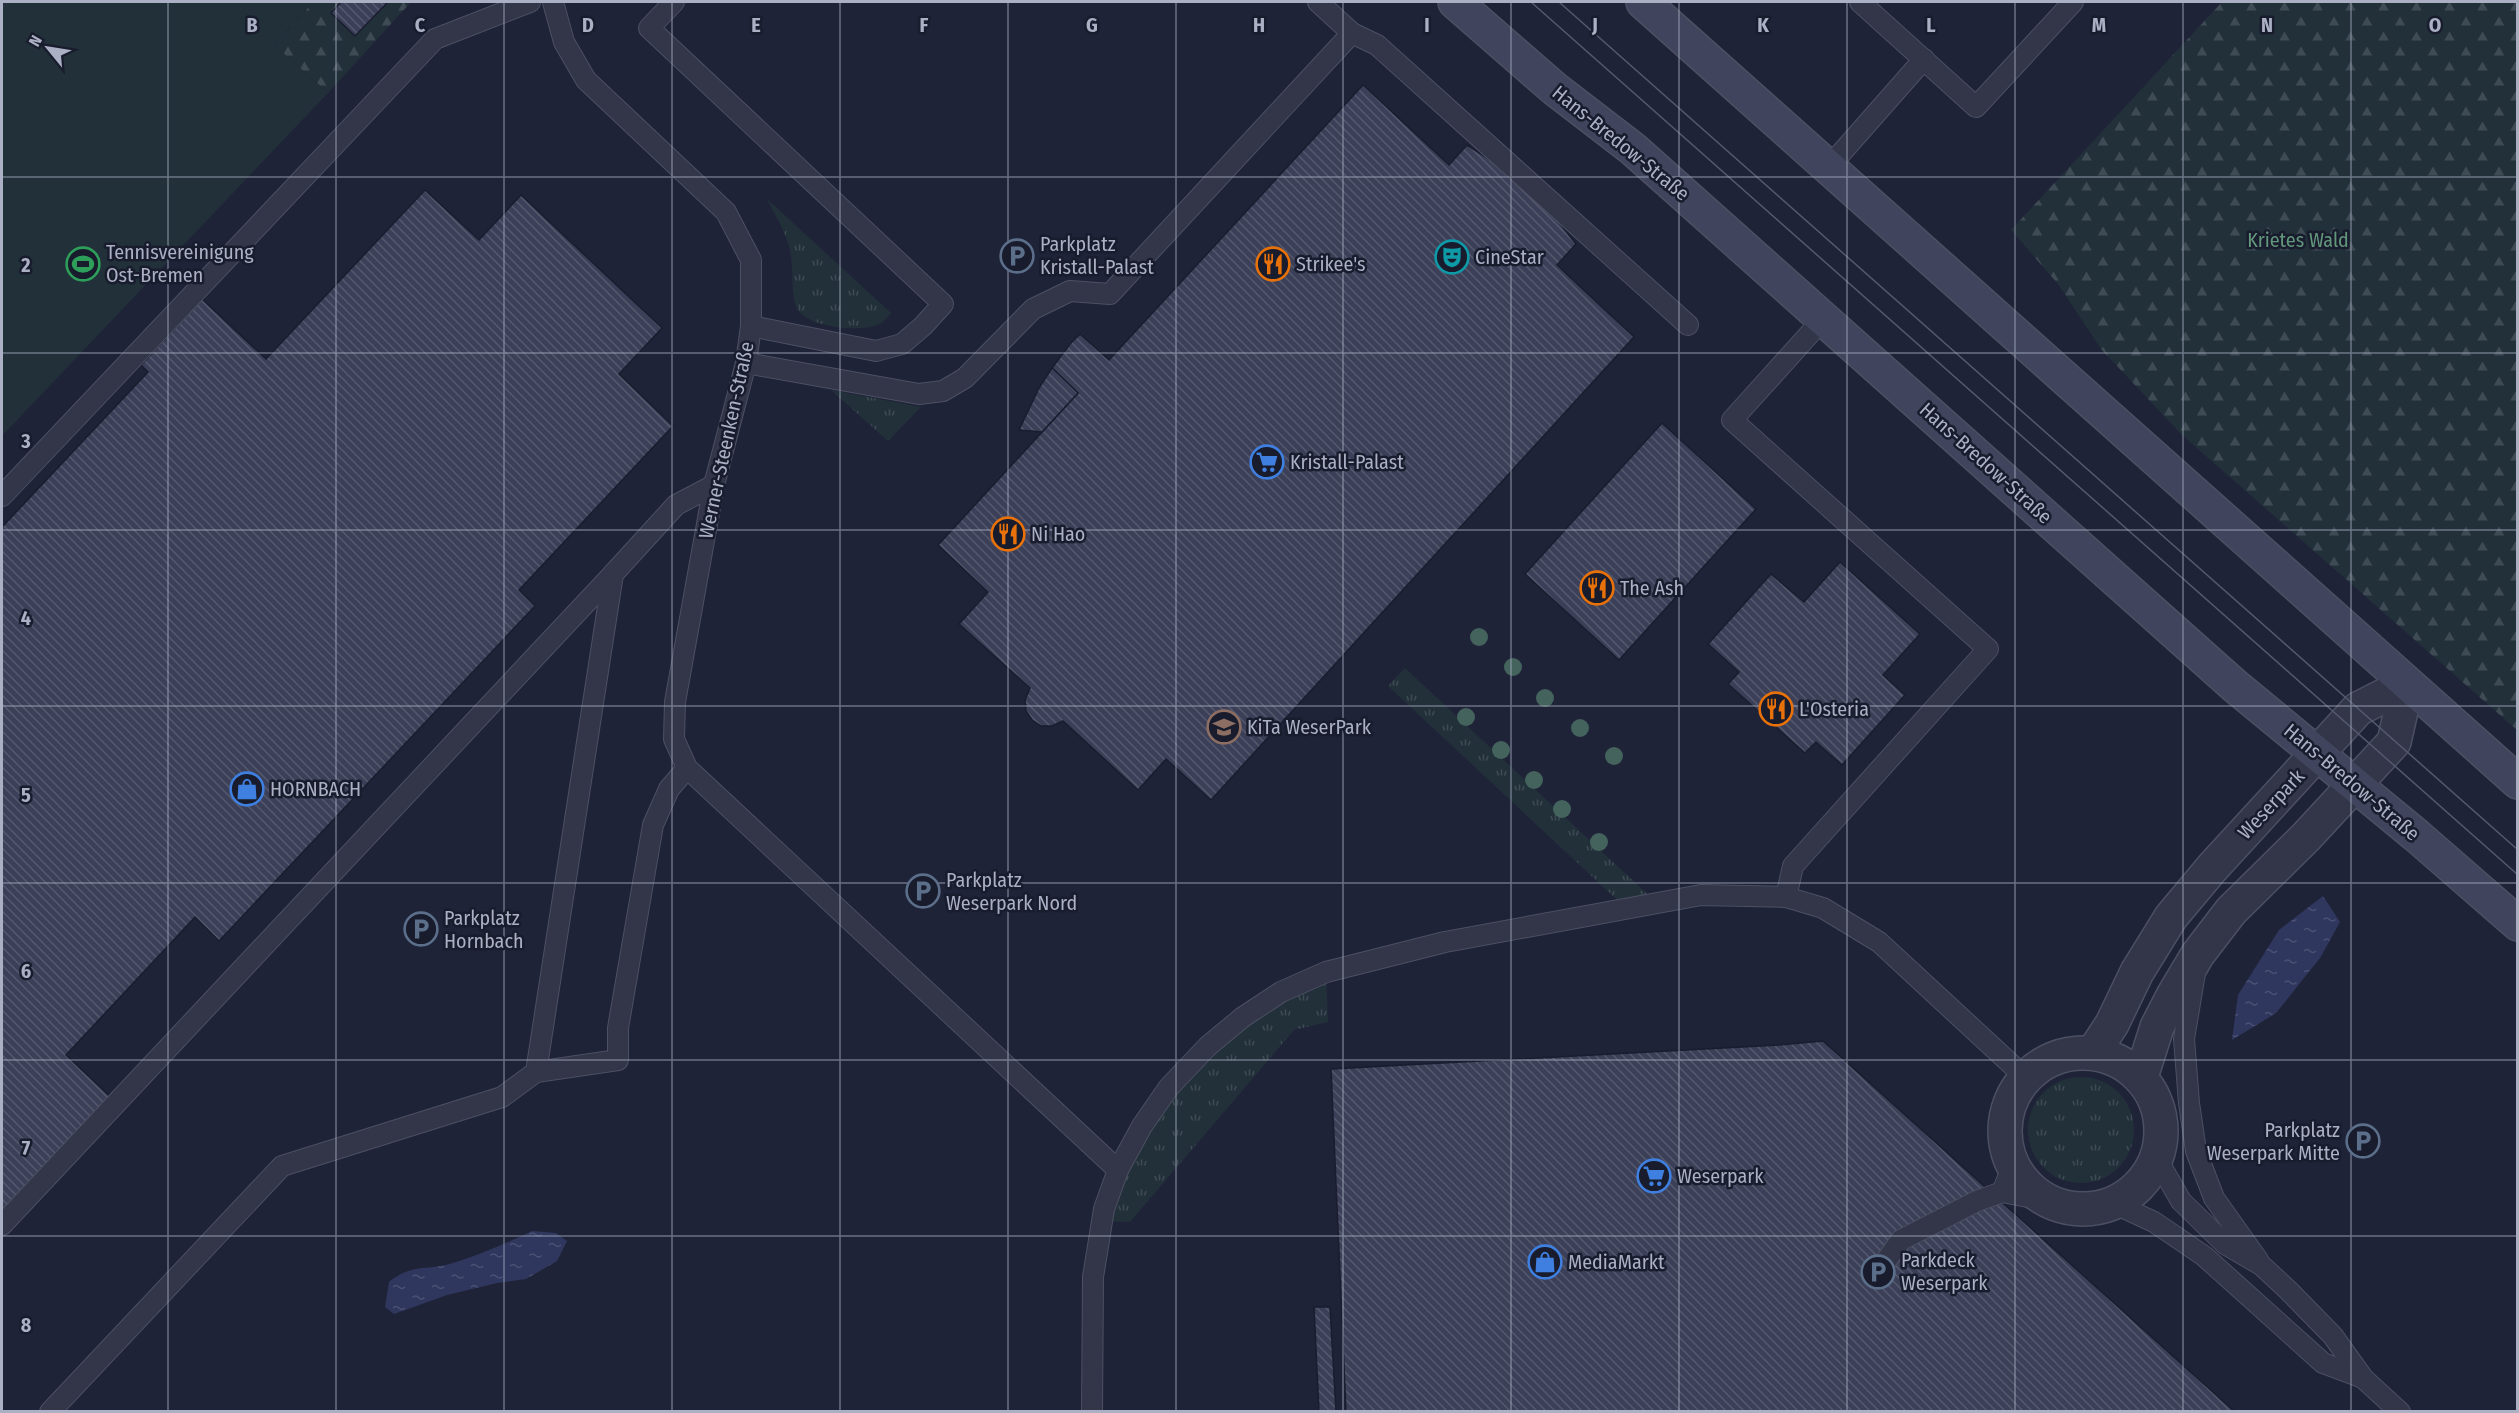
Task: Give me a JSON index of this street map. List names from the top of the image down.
{
  "streets": {
    "main road": ["Hans-Bredow-Straße"],
    "street": ["Weserpark"],
    "lane": ["Werner-Steenken-Straße"]
  },
  "crossings": [
    ["Hans-Bredow-Straße", "Weserpark"]
  ],
  "parks": ["Krietes Wald"],
  "places": {
    "parking": [
      "Parkplatz Kristall-Palast",
      "Parkplatz Weserpark Nord",
      "Parkplatz Hornbach",
      "Parkplatz Weserpark Mitte",
      "Parkdeck Weserpark"
    ],
    "theatre": ["CineStar"],
    "sports": ["Tennisvereinigung Ost-Bremen"],
    "restaurant": [
      "Strikee's",
      "Ni Hao",
      "The Ash",
      "L'Osteria"
    ],
    "supermarket": ["Kristall-Palast", "Weserpark"],
    "school or university": ["KiTa WeserPark"],
    "shop": ["HORNBACH", "MediaMarkt"]
  },
  "north": "top left",
  "grid": {
    "columns": [
      "B",
      "C",
      "D",
      "E",
      "F",
      "G",
      "H",
      "I",
      "J",
      "K",
      "L",
      "M",
      "N",
      "O"
    ],
    "rows": [
      "2",
      "3",
      "4",
      "5",
      "6",
      "7",
      "8"
    ]
  }
}
